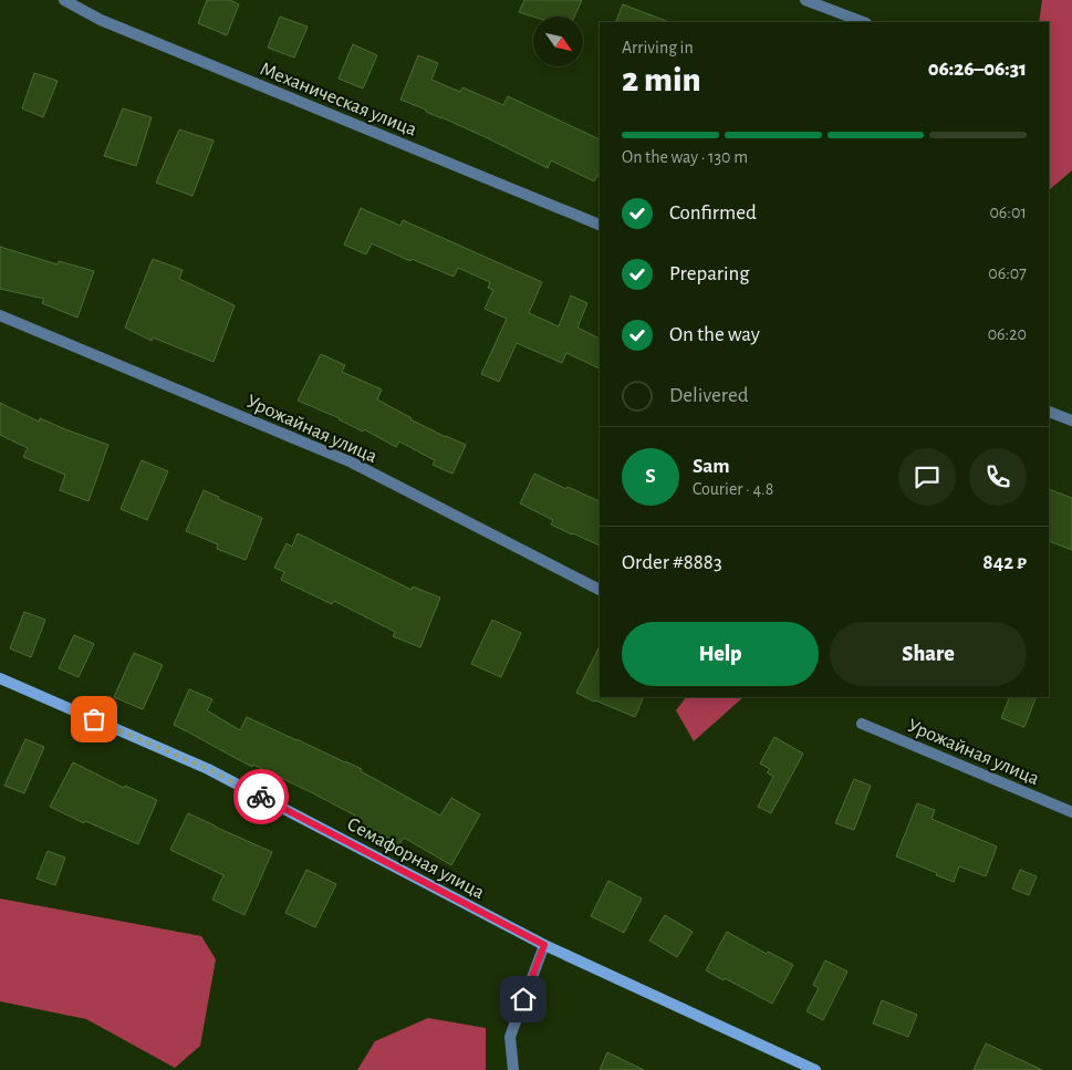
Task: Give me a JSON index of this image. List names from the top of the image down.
{
  "streets": {
    "street": ["Механическая улица", "Урожайная улица", "Семафорная улица"]
  },
  "north": "bottom right",
  "page": {
    "heading": ["2 min", "Arriving in", "06:26–06:31"],
    "panel": [
      "Sam",
      "Courier · 4.8",
      "Order #8883",
      "842 ₽"
    ],
    "bar": "On the way · 130 m",
    "list": [
      ["Confirmed", "06:01"],
      ["Preparing", "06:07"],
      ["On the way", "06:20"],
      "Delivered"
    ],
    "round": "S",
    "buttons": ["Help", "Share"]
  }
}
